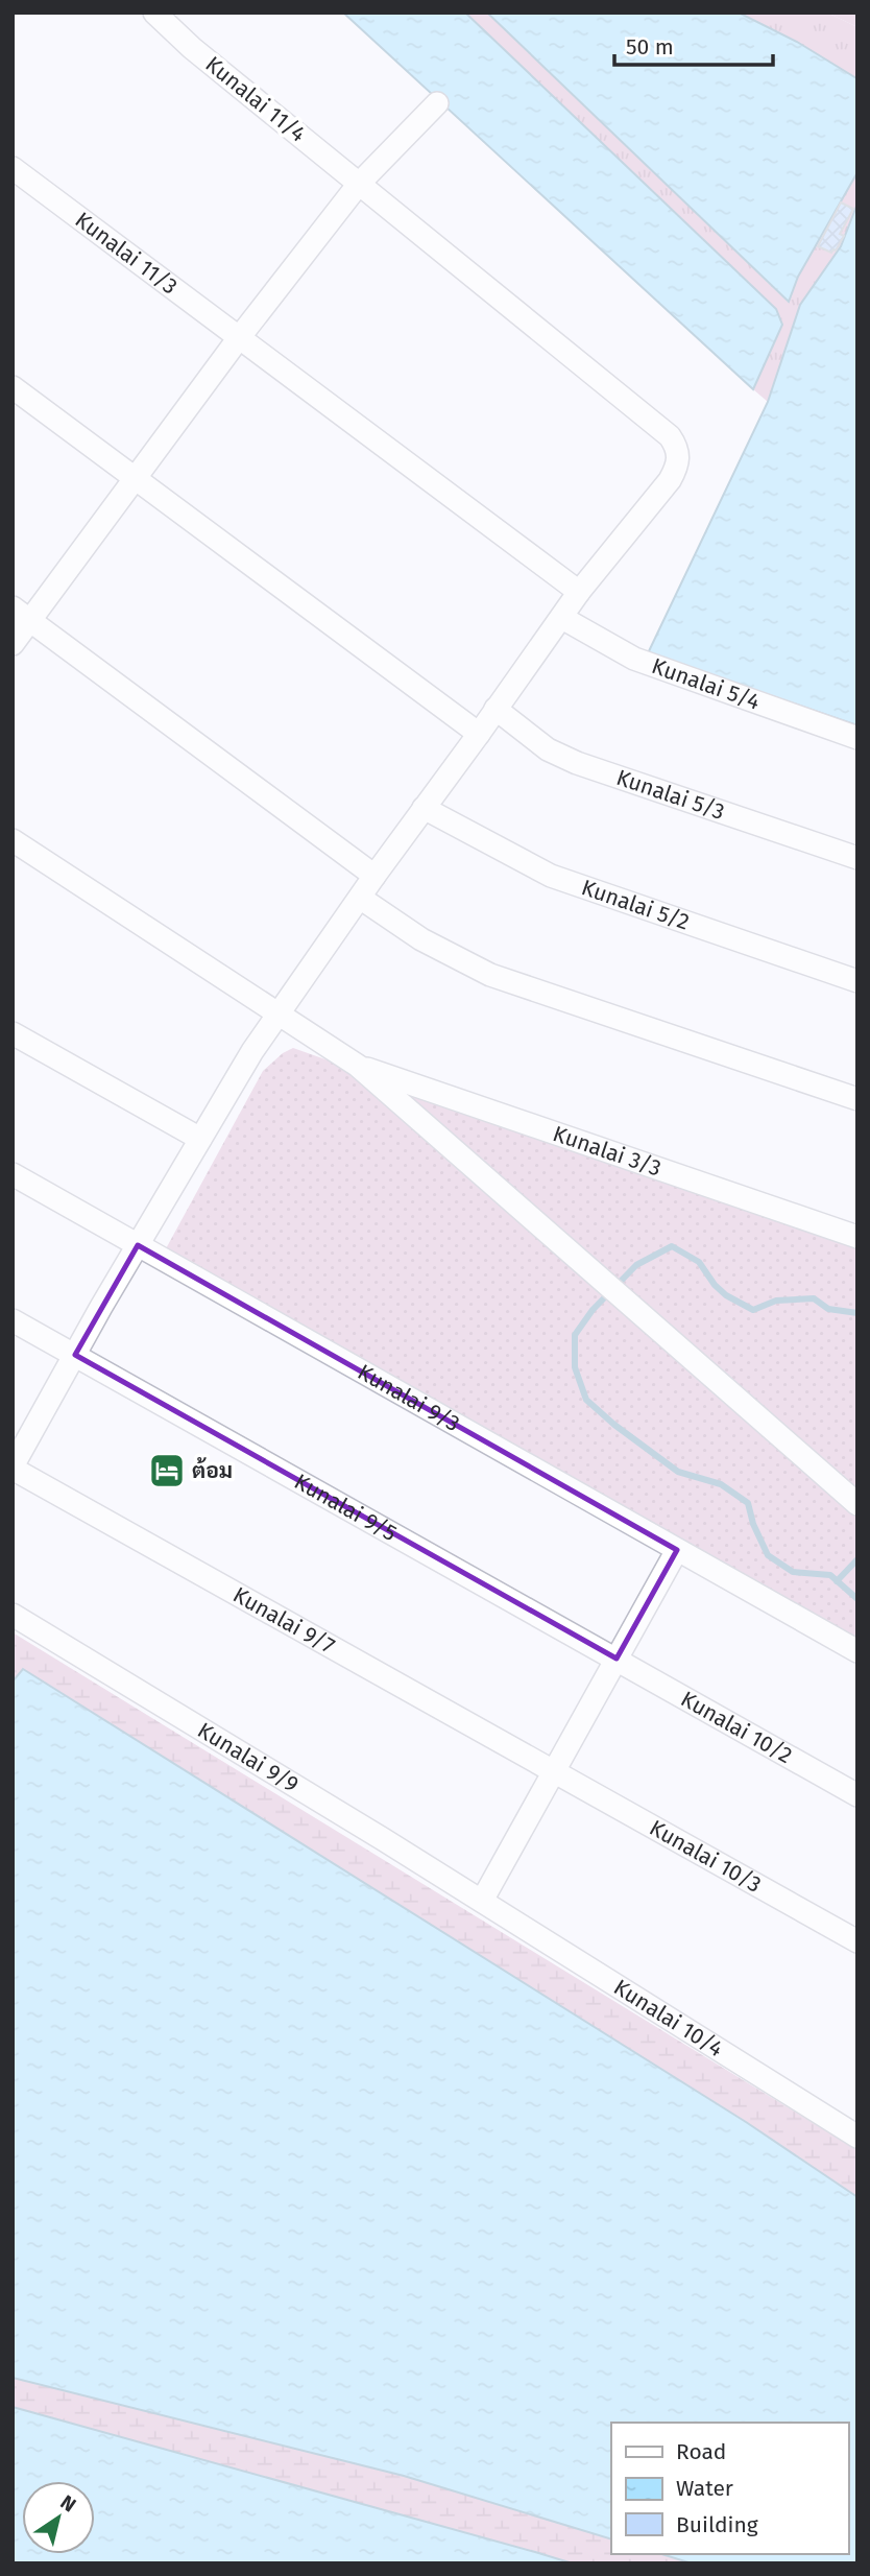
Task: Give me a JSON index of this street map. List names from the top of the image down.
{
  "streets": {
    "street": [
      "Kunalai 11/4",
      "Kunalai 11/3",
      "Kunalai 5/4",
      "Kunalai 5/3",
      "Kunalai 5/2",
      "Kunalai 3/3",
      "Kunalai 9/3",
      "Kunalai 9/5",
      "Kunalai 9/7",
      "Kunalai 10/2",
      "Kunalai 9/9",
      "Kunalai 10/3",
      "Kunalai 10/4"
    ]
  },
  "crossings": [
    ["Kunalai 11/4", "Kunalai 11/3"],
    ["Kunalai 9/5", "Kunalai 10/2"],
    ["Kunalai 9/7", "Kunalai 10/3"],
    ["Kunalai 9/9", "Kunalai 10/4"]
  ],
  "places": {
    "hotel": ["ต้อม"]
  },
  "legend": ["Road", "Water", "Building"],
  "scale_bar": "50 m",
  "north": "top right"
}
